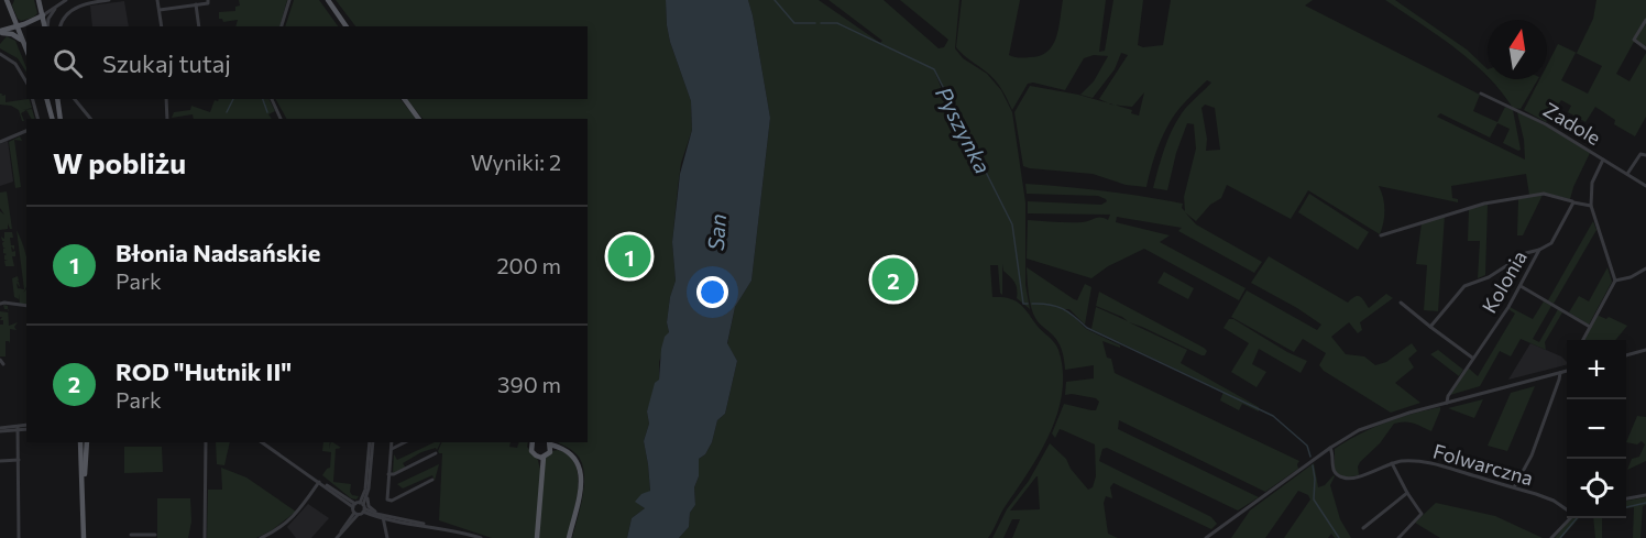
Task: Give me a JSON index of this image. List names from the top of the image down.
{
  "streets": {
    "street": ["Zadole", "Kolonia", "Folwarczna"]
  },
  "water": ["Pyszynka", "San"],
  "north": "top",
  "page": {
    "search": "Szukaj tutaj",
    "heading": ["W pobliżu", "Wyniki: 2"],
    "list": [
      {
        "mark": "1",
        "name": "Błonia Nadsańskie",
        "note": "Park",
        "value": "200 m"
      },
      {
        "mark": "2",
        "name": "ROD \"Hutnik II\"",
        "note": "Park",
        "value": "390 m"
      }
    ],
    "pins": ["1", "2"],
    "map_buttons": ["+", "−"]
  }
}
